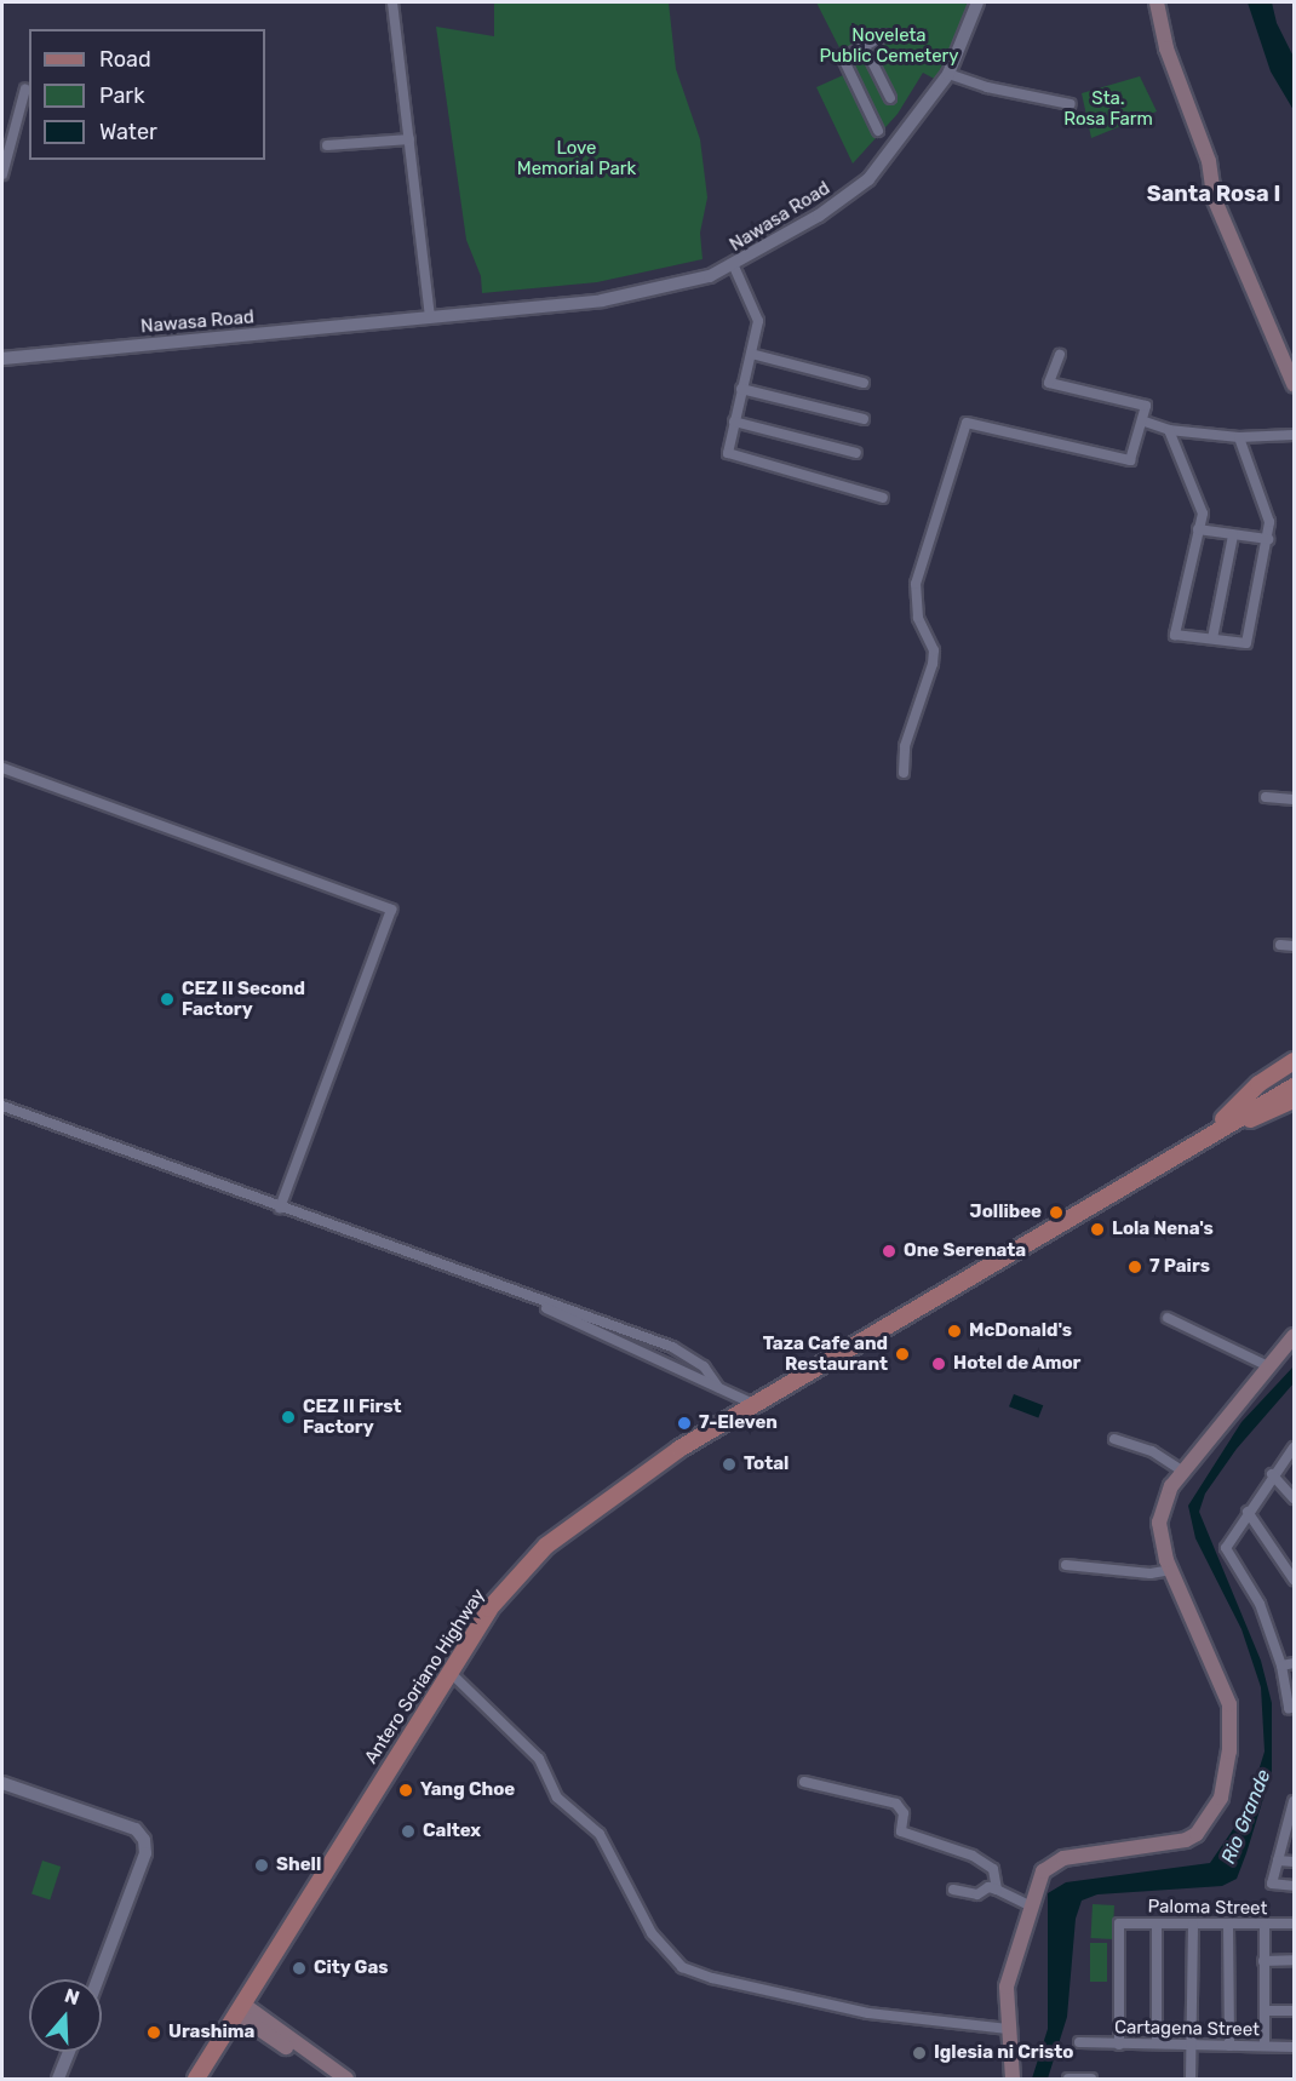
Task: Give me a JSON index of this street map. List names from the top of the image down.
{
  "streets": {
    "main road": ["Antero Soriano Highway"],
    "street": ["Nawasa Road", "Paloma Street", "Cartagena Street"]
  },
  "crossings": [
    ["Paloma Street", "Cartagena Street"]
  ],
  "districts": ["Santa Rosa I"],
  "water": ["Rio Grande"],
  "parks": ["Noveleta Public Cemetery", "Sta. Rosa Farm", "Love Memorial Park"],
  "places": [
    "CEZ II Second Factory",
    "Jollibee",
    "Lola Nena's",
    "One Serenata",
    "7 Pairs",
    "McDonald's",
    "Taza Cafe and Restaurant",
    "Hotel de Amor",
    "CEZ II First Factory",
    "7-Eleven",
    "Total",
    "Yang Choe",
    "Caltex",
    "Shell",
    "City Gas",
    "Urashima",
    "Iglesia ni Cristo"
  ],
  "legend": ["Road", "Park", "Water"],
  "north": "top"
}
